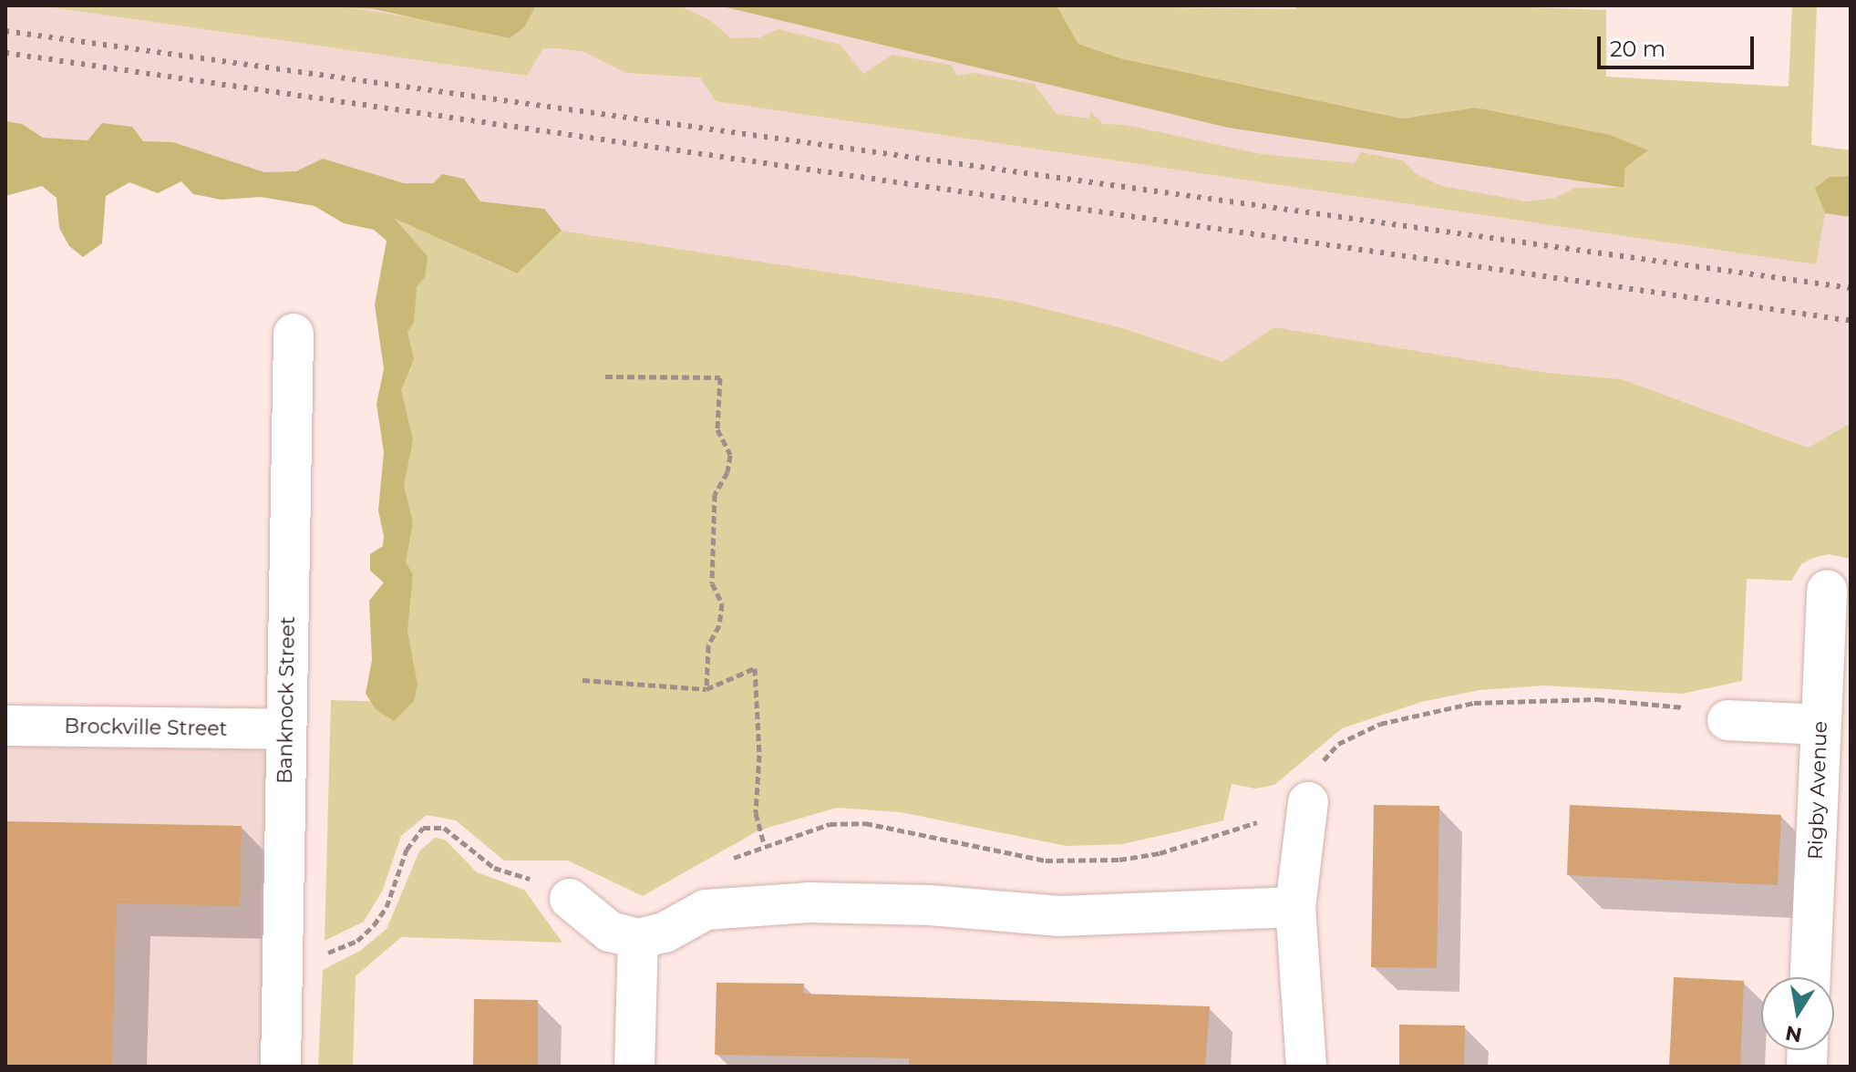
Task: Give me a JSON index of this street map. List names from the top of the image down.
{
  "streets": {
    "street": ["Banknock Street", "Brockville Street", "Rigby Avenue"]
  },
  "crossings": [
    ["Banknock Street", "Brockville Street"]
  ],
  "scale_bar": "20 m",
  "north": "bottom"
}
